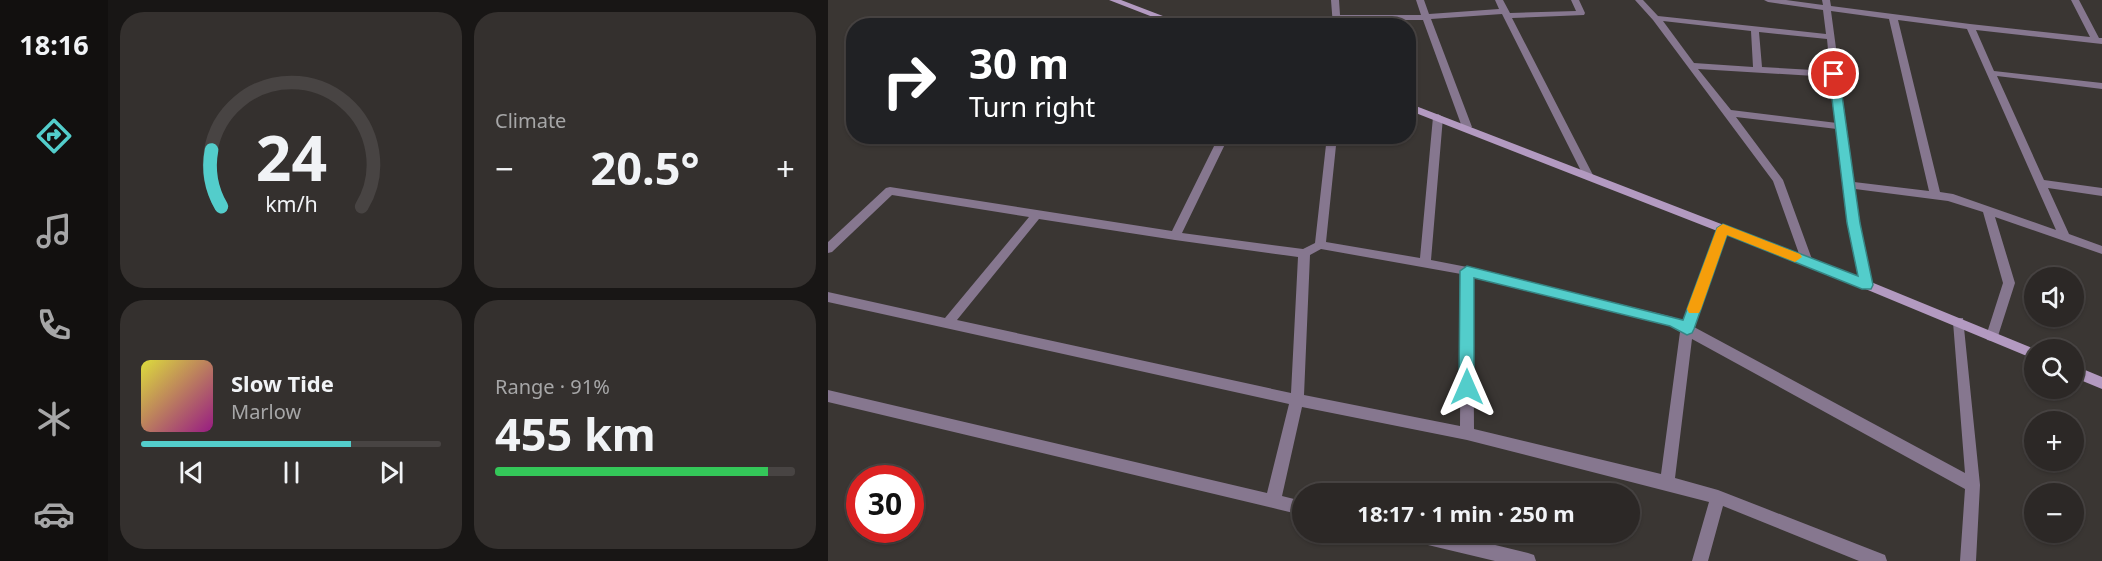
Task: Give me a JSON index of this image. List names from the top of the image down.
{
  "page": {
    "tabs": "18:16",
    "tile": [
      "Climate",
      ["Range · 91%", "455 km"]
    ],
    "turn": ["30 m", "Turn right"],
    "heat": ["−", "20.5°", "+"],
    "map_buttons": ["+", "−"],
    "song": ["Slow Tide", "Marlow"],
    "limit": "30",
    "trip": "18:17 · 1 min · 250 m",
    "gauge": ["24", "km/h"]
  }
}
